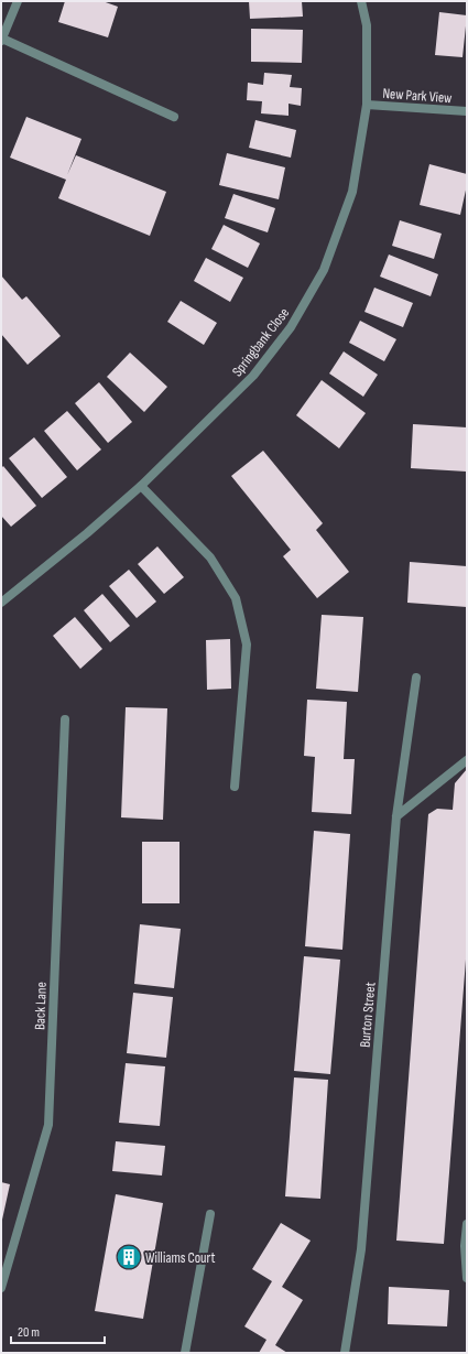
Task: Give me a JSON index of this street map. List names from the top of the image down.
{
  "streets": {
    "street": [
      "New Park View",
      "Springbank Close",
      "Back Lane",
      "Burton Street"
    ]
  },
  "crossings": [
    ["New Park View", "Springbank Close"]
  ],
  "places": {
    "building": ["Williams Court"]
  },
  "scale_bar": "20 m"
}
